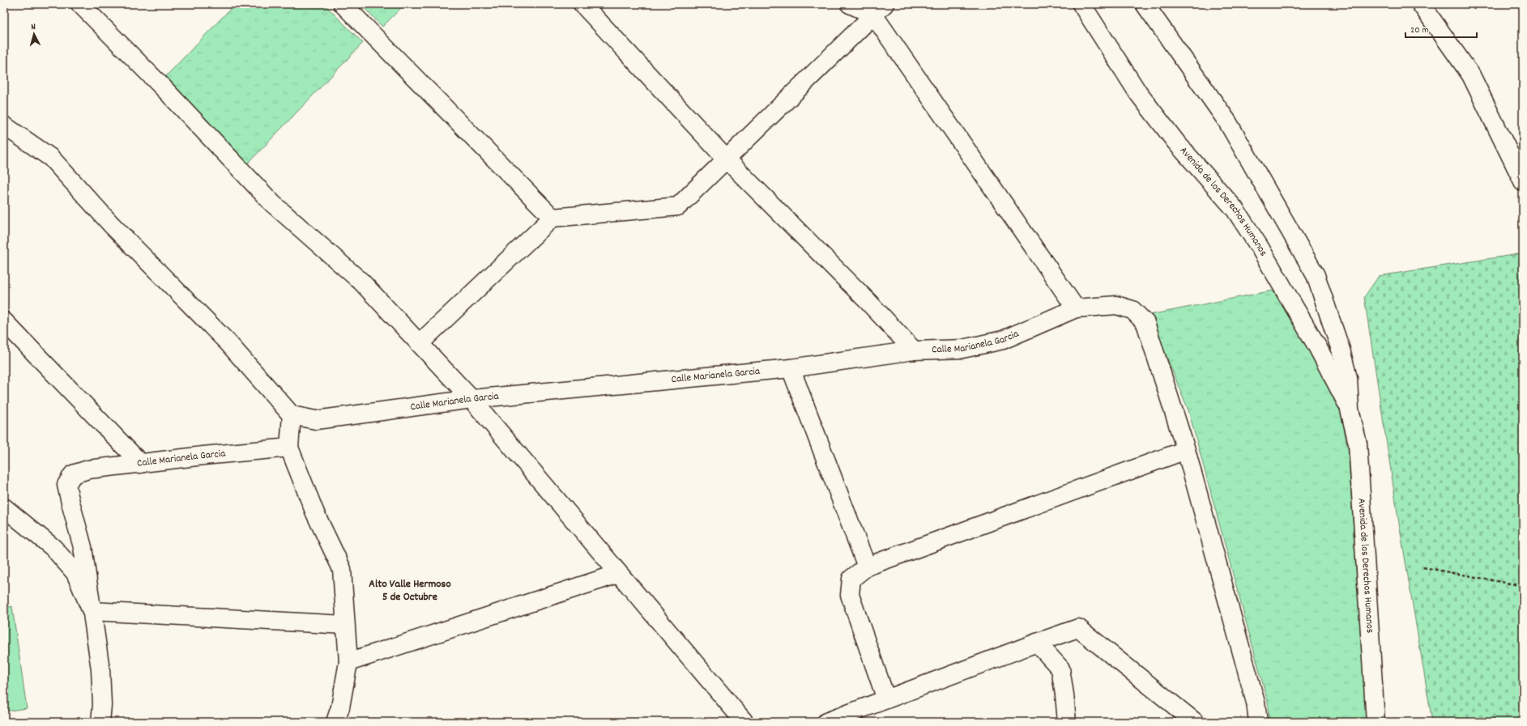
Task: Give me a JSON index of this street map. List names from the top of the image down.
{
  "streets": {
    "street": ["Avenida de los Derechos Humanos", "Calle Marianela Garcia"]
  },
  "districts": ["Alto Valle Hermoso 5 de Octubre"],
  "scale_bar": "20 m",
  "north": "top"
}
